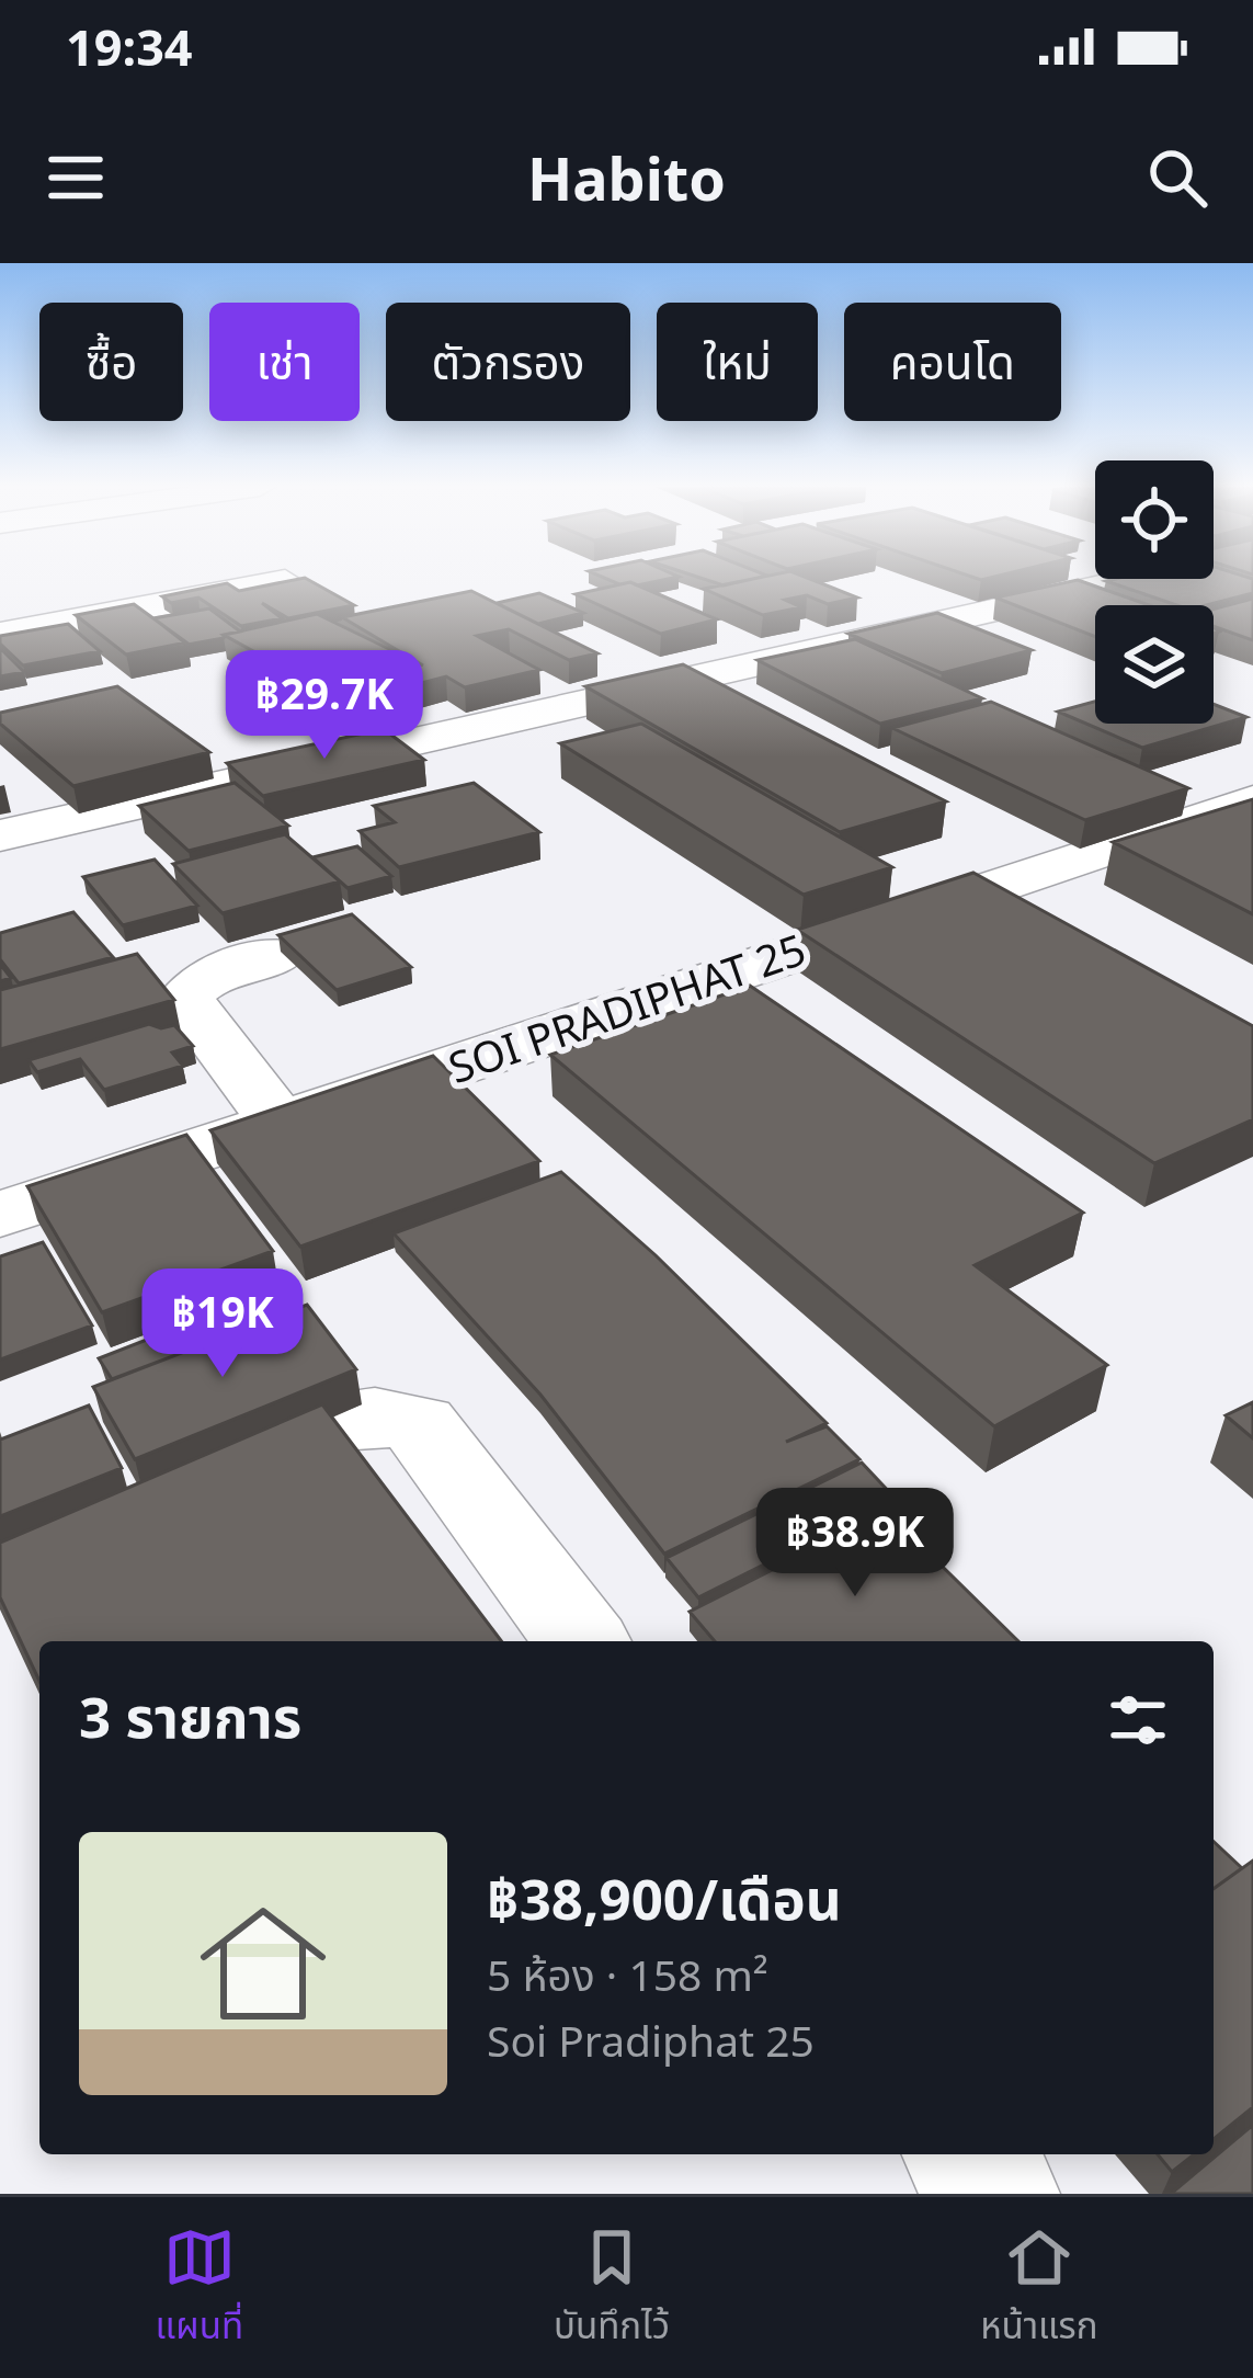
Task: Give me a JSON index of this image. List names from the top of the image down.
{
  "streets": {
    "street": ["SOI PRADIPHAT 25"]
  },
  "page": {
    "status": "19:34",
    "header": "Habito",
    "chip": [
      "ซื้อ",
      "เช่า",
      "ตัวกรอง",
      "ใหม่",
      "คอนโด"
    ],
    "price": ["฿29.7K", "฿19K", "฿38.9K"],
    "heading": "3 รายการ",
    "list": [
      {
        "name": "฿38,900/เดือน",
        "note": "5 ห้อง · 158 m² · Soi Pradiphat 25"
      }
    ],
    "tabs": ["แผนที่", "บันทึกไว้", "หน้าแรก"]
  }
}
